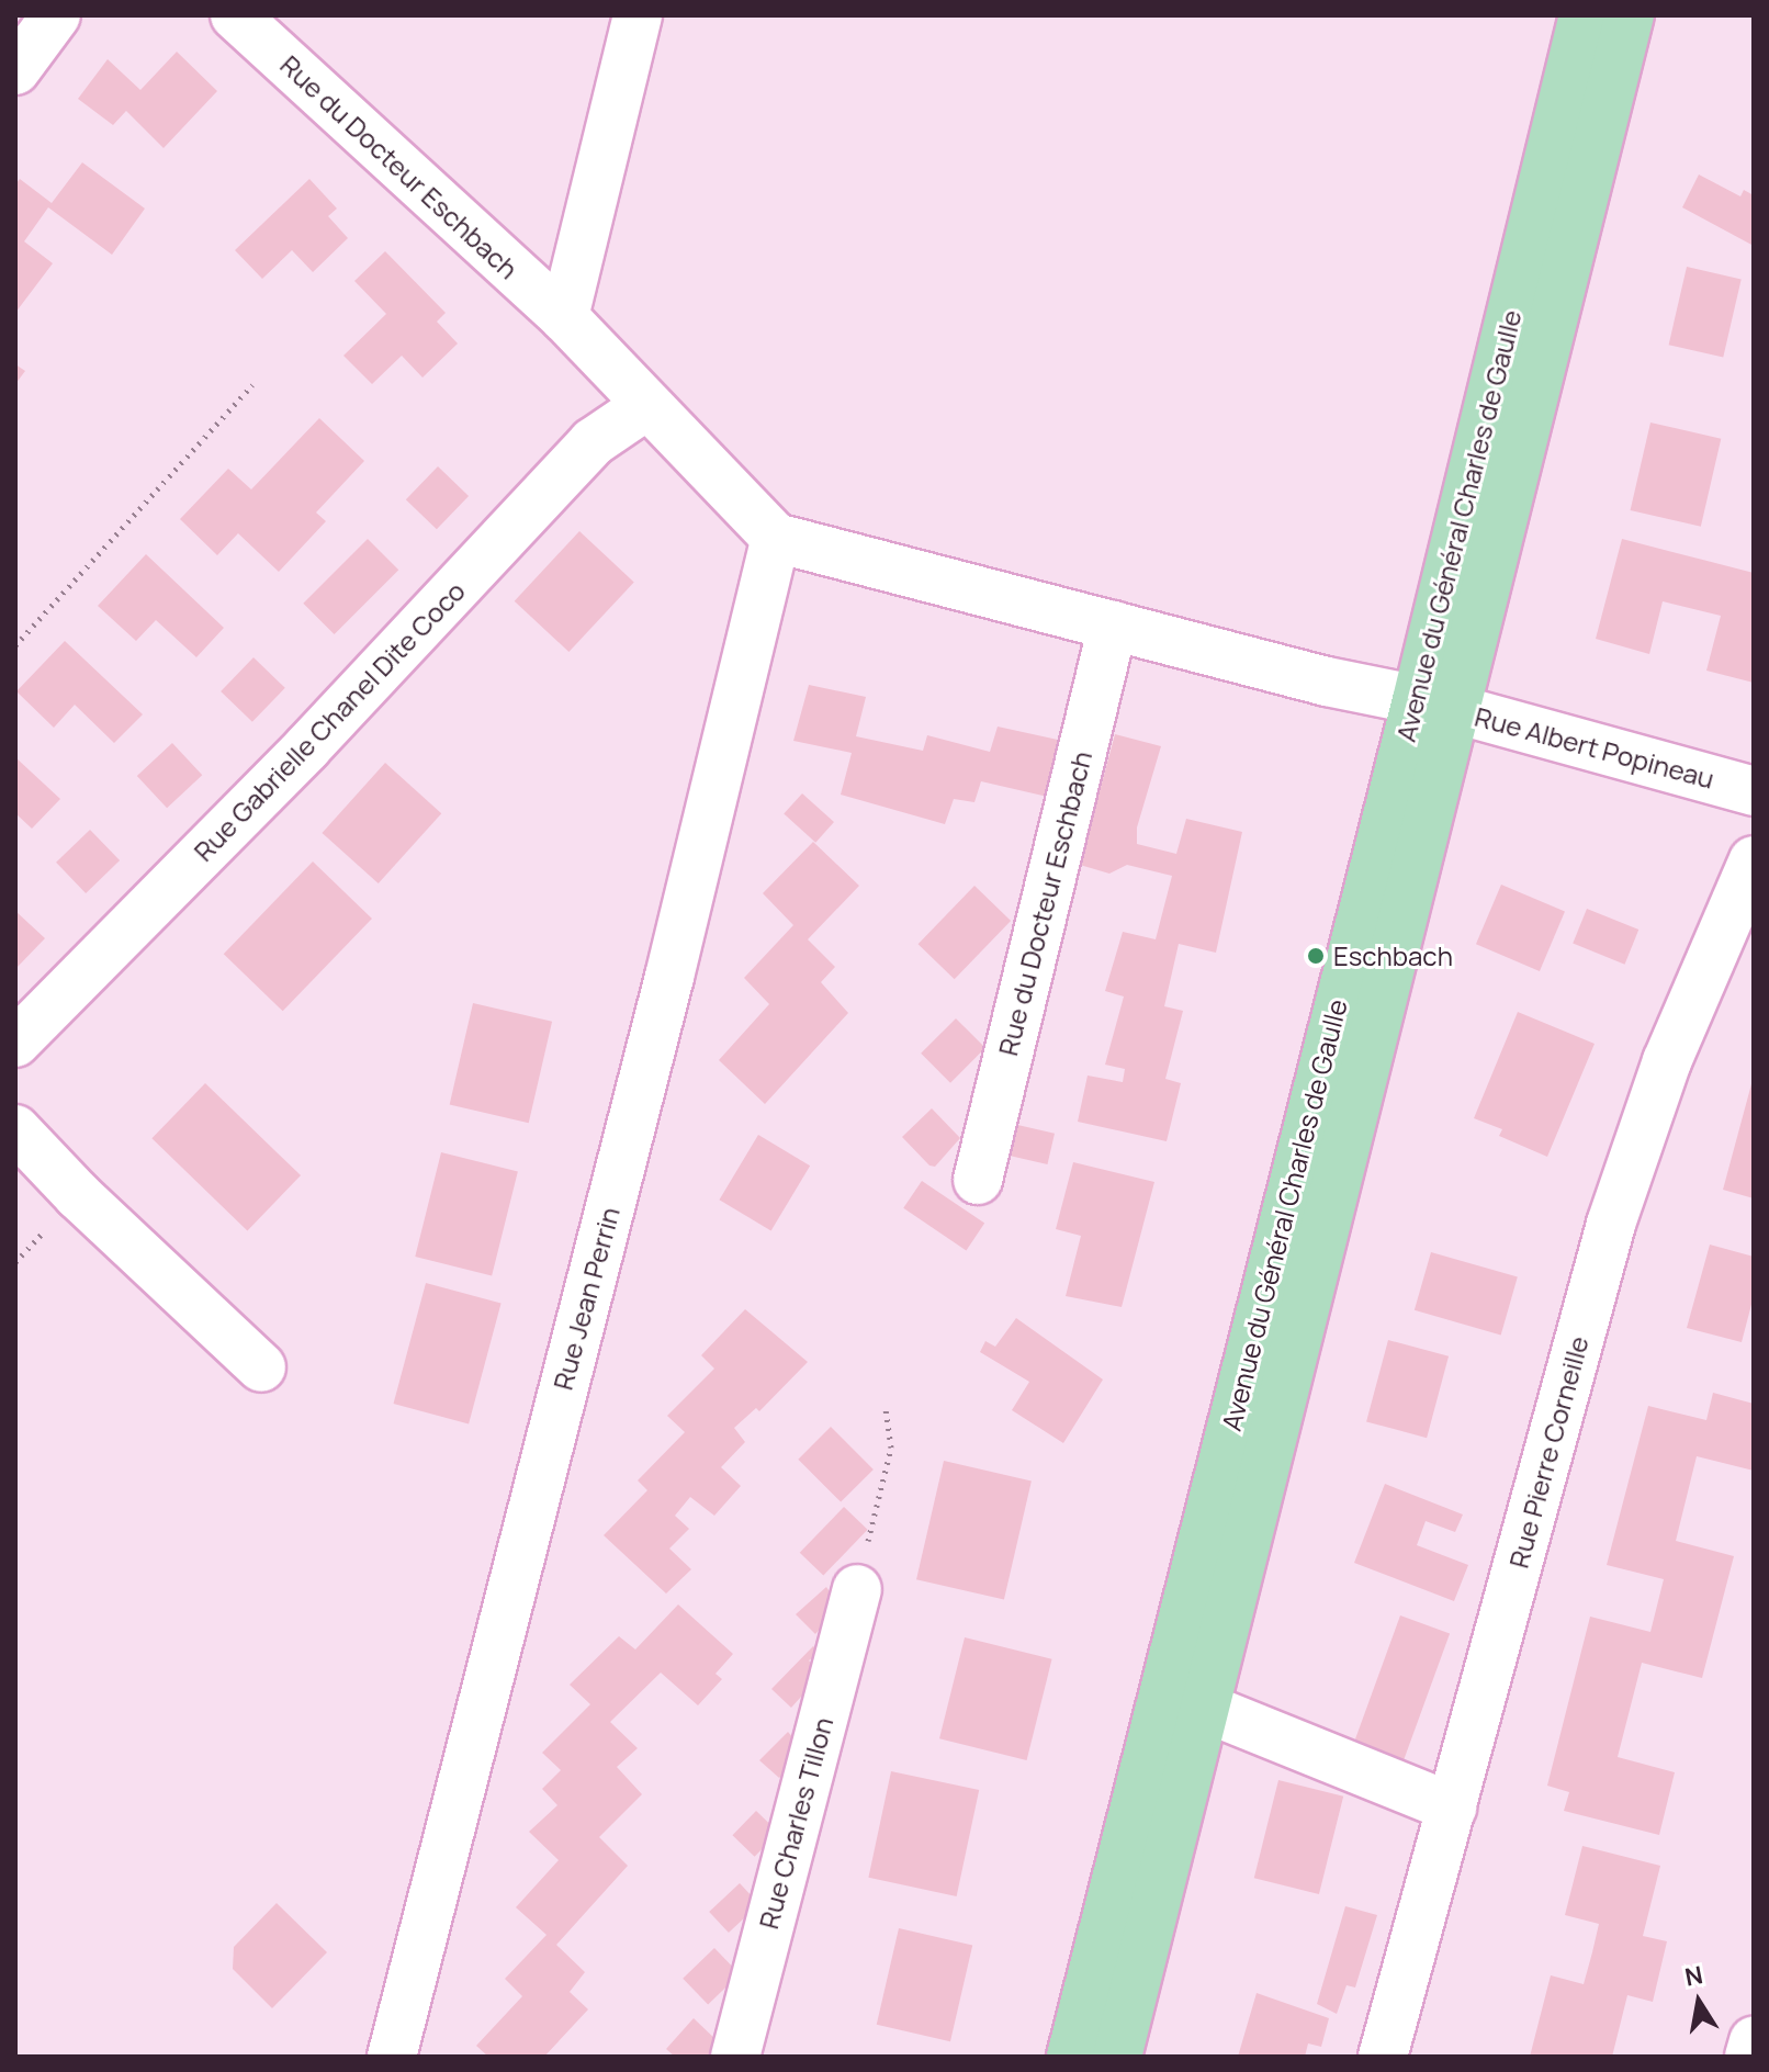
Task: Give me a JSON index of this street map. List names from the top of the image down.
{
  "streets": {
    "main road": ["Avenue du Général Charles de Gaulle"],
    "street": [
      "Rue du Docteur Eschbach",
      "Rue Gabrielle Chanel Dite Coco",
      "Rue Albert Popineau",
      "Rue Jean Perrin",
      "Rue Pierre Corneille",
      "Rue Charles Tillon"
    ]
  },
  "crossings": [
    ["Rue du Docteur Eschbach", "Rue Gabrielle Chanel Dite Coco"],
    ["Rue du Docteur Eschbach", "Rue Jean Perrin"],
    ["Avenue du Général Charles de Gaulle", "Rue Albert Popineau"]
  ],
  "places": ["Eschbach"],
  "north": "top"
}
